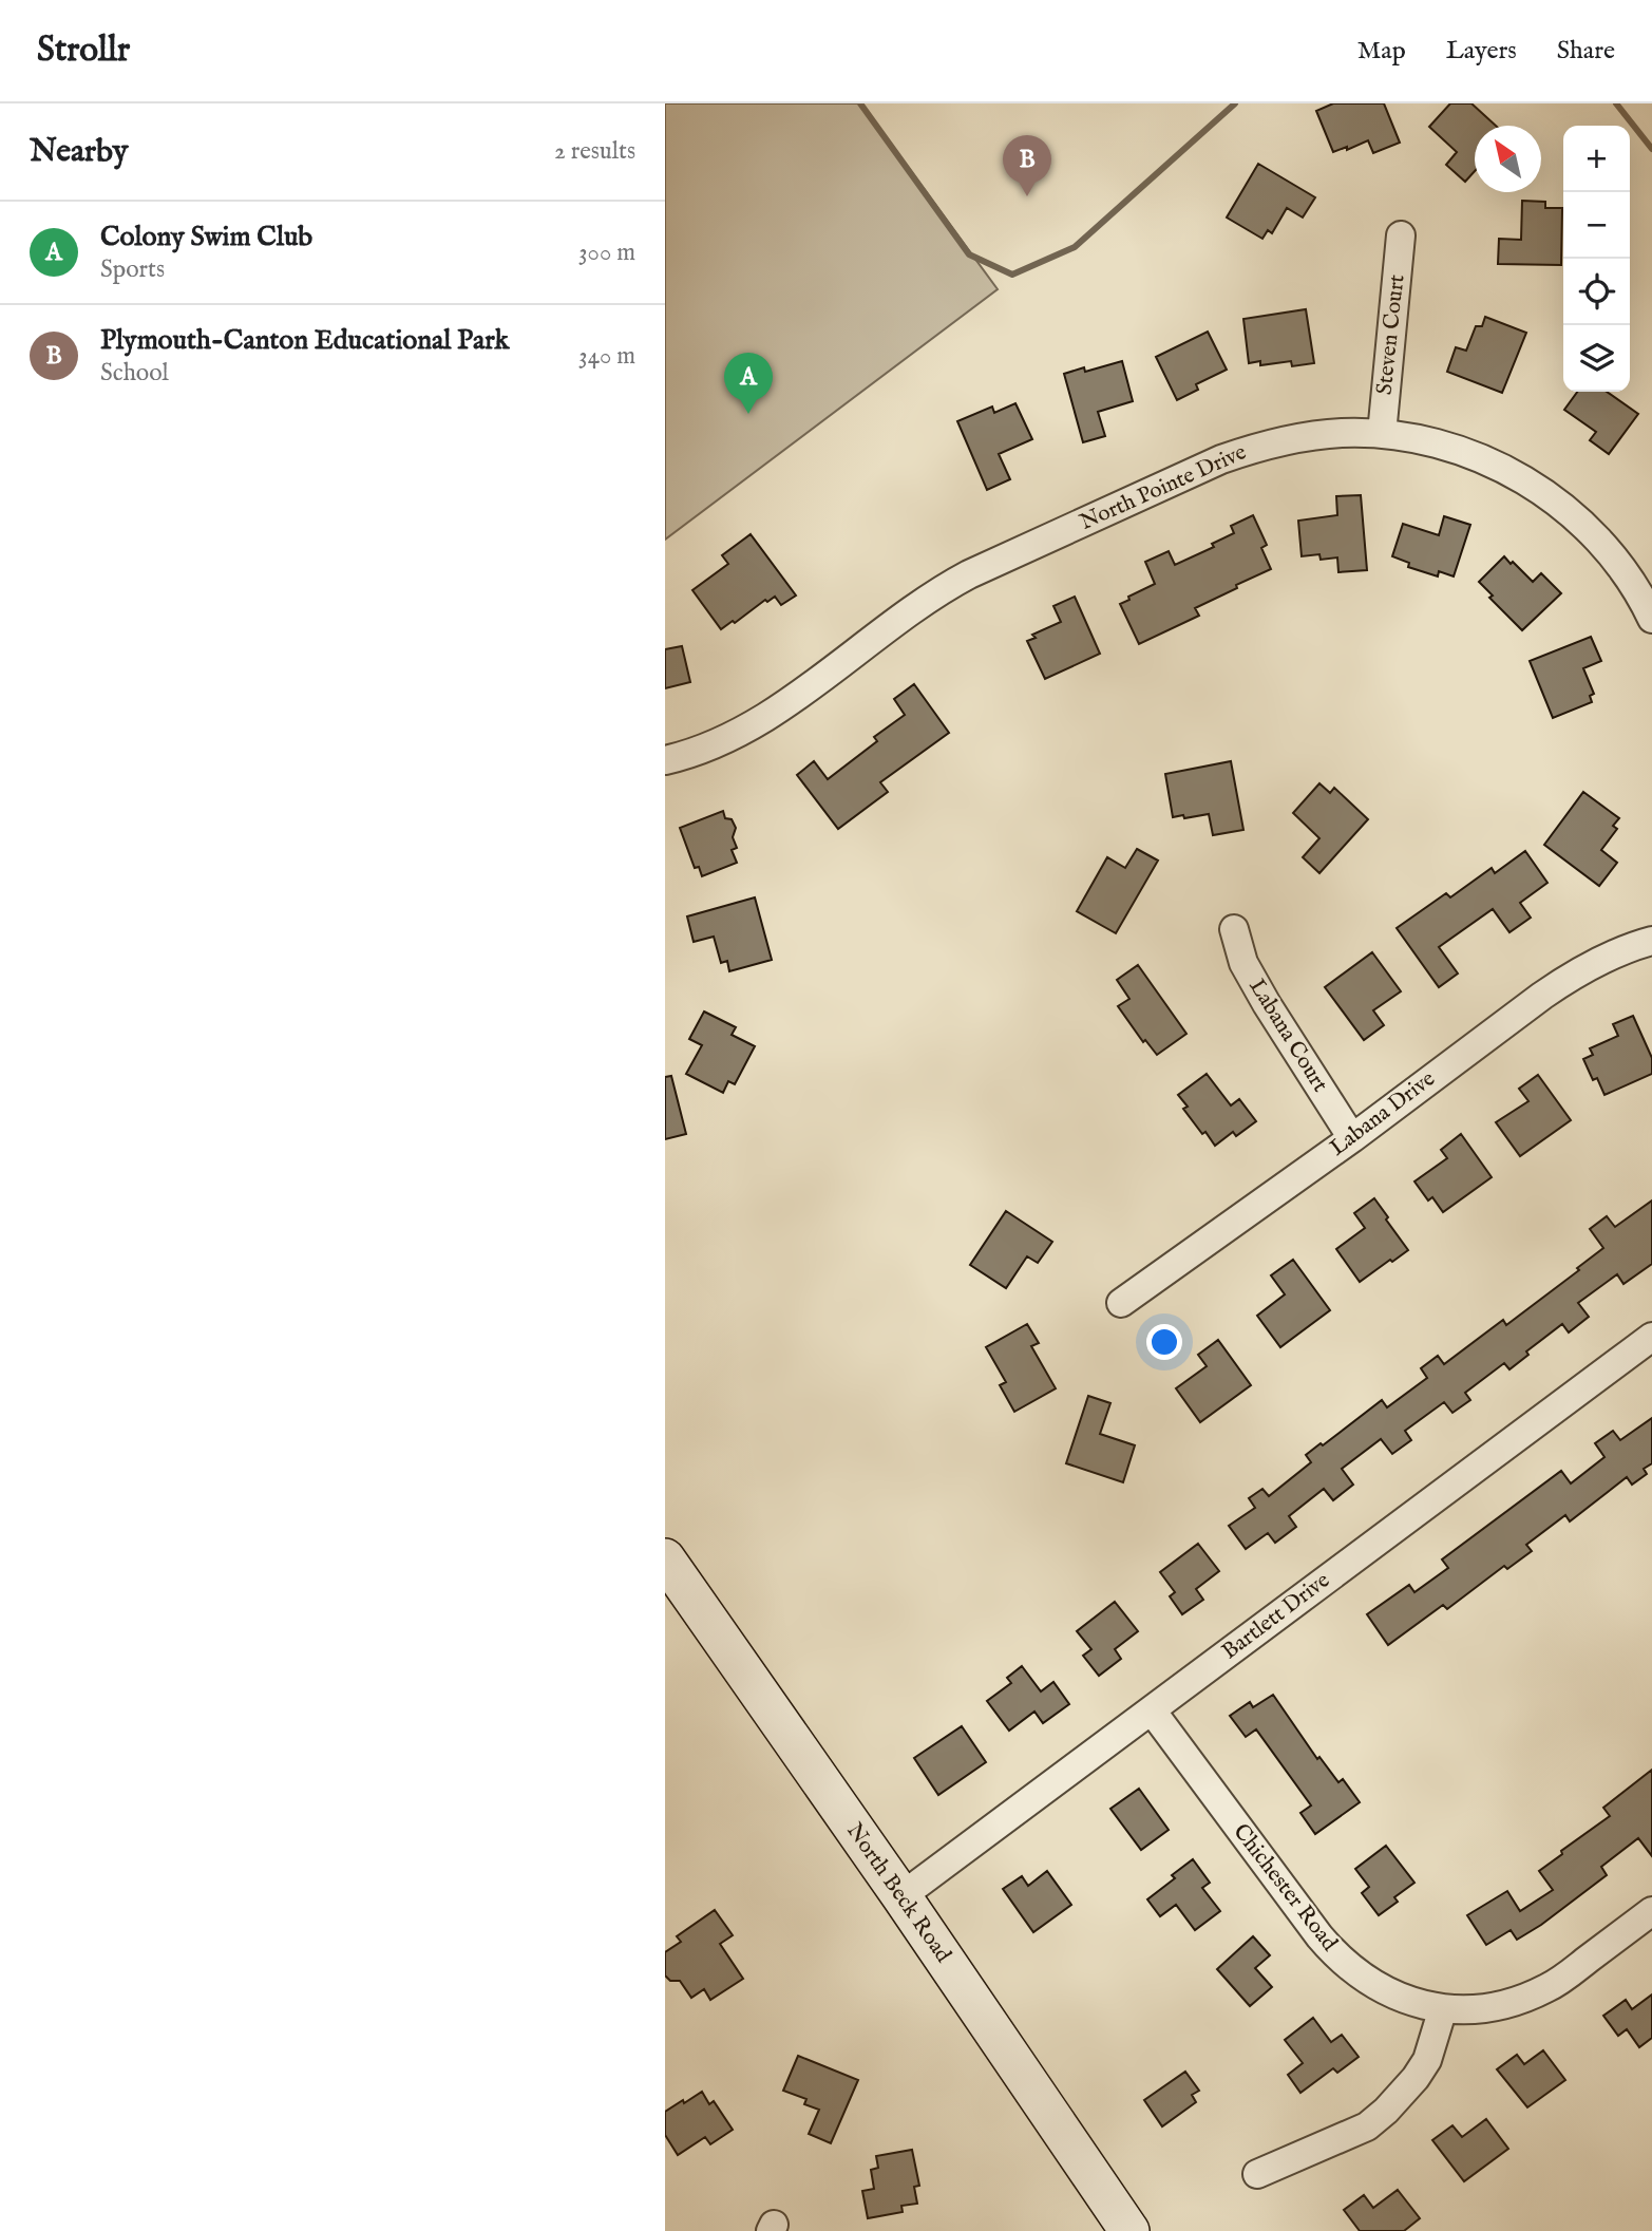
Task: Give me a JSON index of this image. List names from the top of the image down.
{
  "streets": {
    "main road": ["North Beck Road"],
    "street": [
      "Steven Court",
      "North Pointe Drive",
      "Labana Court",
      "Labana Drive",
      "Bartlett Drive",
      "Chichester Road"
    ]
  },
  "crossings": [
    ["Steven Court", "North Pointe Drive"],
    ["Labana Court", "Labana Drive"],
    ["Bartlett Drive", "Chichester Road"],
    ["Bartlett Drive", "North Beck Road"]
  ],
  "north": "top left",
  "page": {
    "header": "Strollr",
    "nav": ["Map", "Layers", "Share"],
    "heading": ["Nearby", "2 results"],
    "map_buttons": ["+", "−"],
    "pins": ["B", "A"],
    "list": [
      {
        "mark": "A",
        "name": "Colony Swim Club",
        "note": "Sports",
        "value": "300 m"
      },
      {
        "mark": "B",
        "name": "Plymouth-Canton Educational Park",
        "note": "School",
        "value": "340 m"
      }
    ]
  }
}
